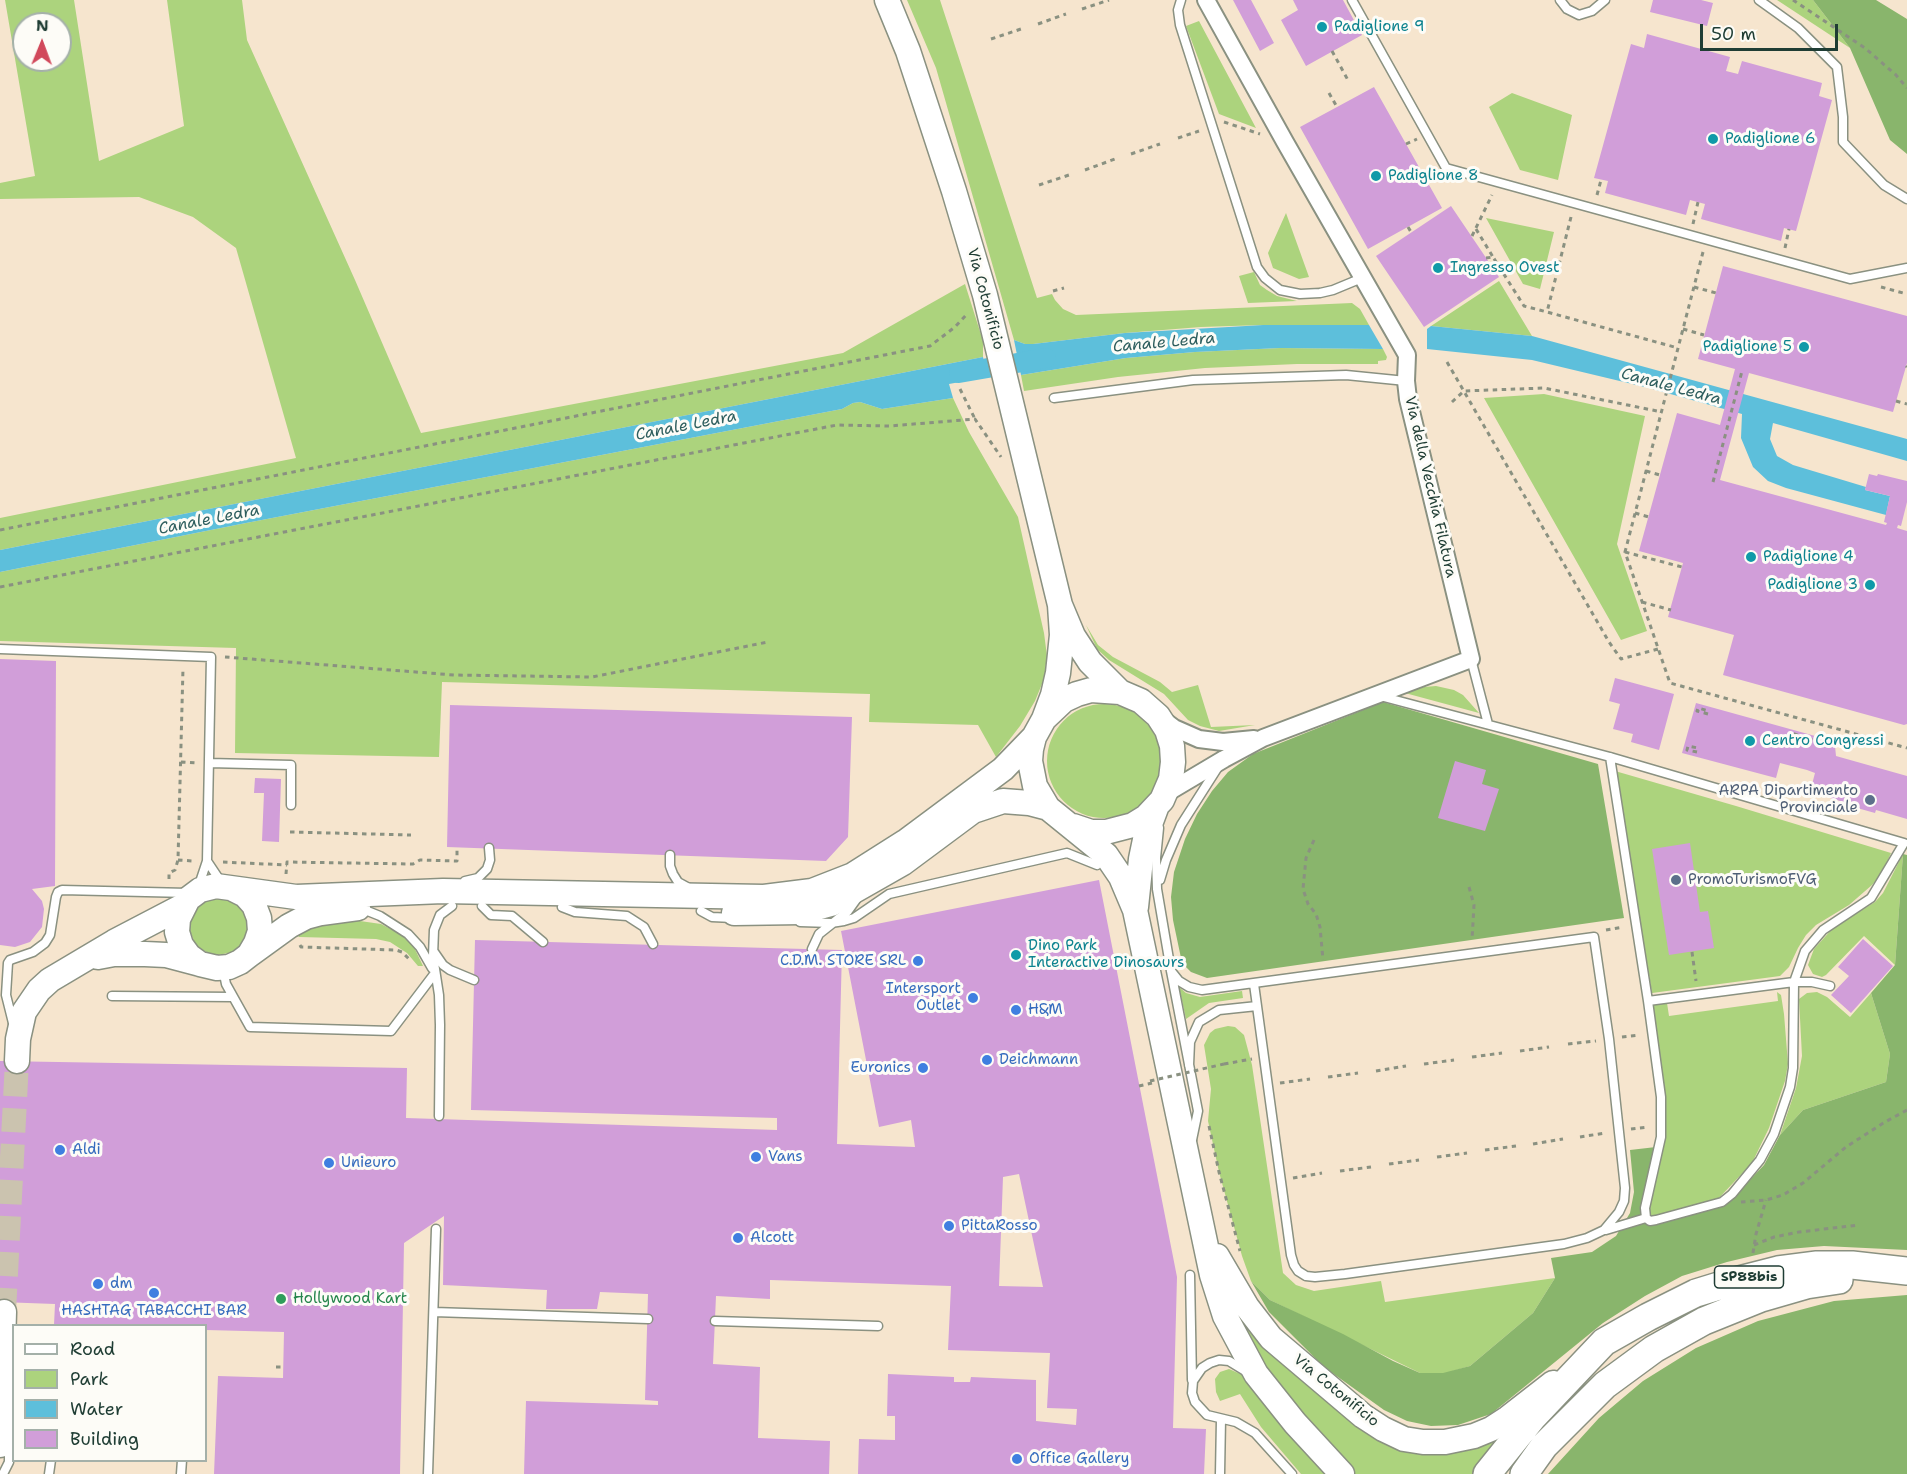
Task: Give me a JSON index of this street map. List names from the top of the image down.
{
  "streets": {
    "main road": ["SP88bis"],
    "street": ["Via Cotonificio", "Via della Vecchia Filatura"]
  },
  "crossings": [
    ["Via Cotonificio", "SP88bis"]
  ],
  "water": ["Canale Ledra"],
  "places": [
    "Padiglione 9",
    "Padiglione 6",
    "Padiglione 8",
    "Ingresso Ovest",
    "Padiglione 5",
    "Padiglione 4",
    "Padiglione 3",
    "Centro Congressi",
    "ARPA Dipartimento Provinciale",
    "PromoTurismoFVG",
    "Dino Park Interactive Dinosaurs",
    "C.D.M. STORE SRL",
    "Intersport Outlet",
    "H&M",
    "Deichmann",
    "Euronics",
    "Aldi",
    "Vans",
    "Unieuro",
    "PittaRosso",
    "Alcott",
    "dm",
    "HASHTAG TABACCHI BAR",
    "Hollywood Kart",
    "Office Gallery"
  ],
  "legend": [
    "Road",
    "Park",
    "Water",
    "Building"
  ],
  "scale_bar": "50 m",
  "north": "top"
}
